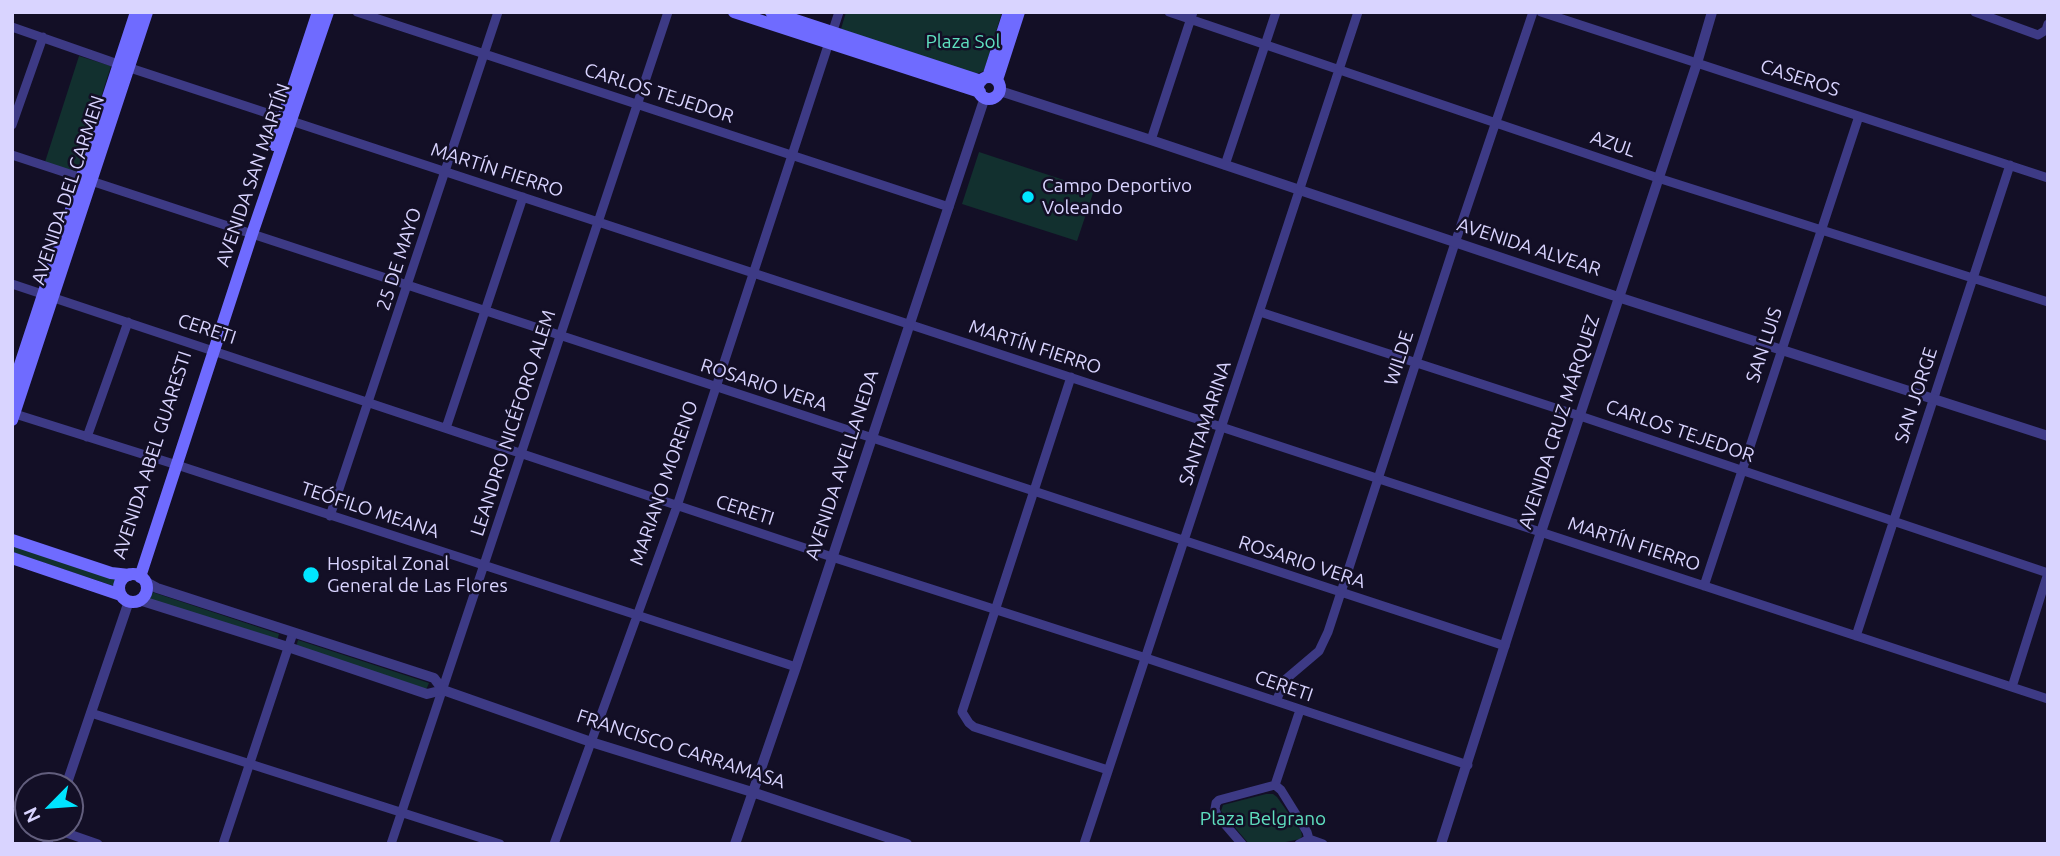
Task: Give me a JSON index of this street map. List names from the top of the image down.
{
  "streets": {
    "main road": [
      "AVENIDA SAN MARTÍN",
      "AVENIDA DEL CARMEN",
      "AVENIDA ALVEAR",
      "AVENIDA ABEL GUARESTI",
      "AVENIDA AVELLANEDA",
      "FRANCISCO CARRAMASA"
    ],
    "street": [
      "CASEROS",
      "CARLOS TEJEDOR",
      "AZUL",
      "MARTÍN FIERRO",
      "25 DE MAYO",
      "CERETI",
      "SAN LUIS",
      "WILDE",
      "ROSARIO VERA",
      "SAN JORGE",
      "AVENIDA CRUZ MÁRQUEZ",
      "LEANDRO NICÉFORO ALEM",
      "SANTAMARINA",
      "MARIANO MORENO",
      "TEÓFILO MEANA"
    ]
  },
  "crossings": [
    ["CASEROS", "SAN LUIS"],
    ["CASEROS", "SAN JORGE"],
    ["CASEROS", "AVENIDA CRUZ MÁRQUEZ"],
    ["CARLOS TEJEDOR", "25 DE MAYO"],
    ["CARLOS TEJEDOR", "SAN LUIS"],
    ["CARLOS TEJEDOR", "WILDE"],
    ["CARLOS TEJEDOR", "SAN JORGE"],
    ["CARLOS TEJEDOR", "AVENIDA CRUZ MÁRQUEZ"],
    ["CARLOS TEJEDOR", "LEANDRO NICÉFORO ALEM"],
    ["CARLOS TEJEDOR", "SANTAMARINA"],
    ["CARLOS TEJEDOR", "AVENIDA AVELLANEDA"],
    ["CARLOS TEJEDOR", "MARIANO MORENO"],
    ["AZUL", "SAN LUIS"],
    ["AZUL", "WILDE"],
    ["AZUL", "SAN JORGE"],
    ["AZUL", "AVENIDA CRUZ MÁRQUEZ"],
    ["AZUL", "SANTAMARINA"],
    ["MARTÍN FIERRO", "AVENIDA SAN MARTÍN"],
    ["MARTÍN FIERRO", "AVENIDA DEL CARMEN"],
    ["MARTÍN FIERRO", "25 DE MAYO"],
    ["MARTÍN FIERRO", "SAN LUIS"],
    ["MARTÍN FIERRO", "WILDE"],
    ["MARTÍN FIERRO", "SAN JORGE"],
    ["MARTÍN FIERRO", "AVENIDA CRUZ MÁRQUEZ"],
    ["MARTÍN FIERRO", "LEANDRO NICÉFORO ALEM"],
    ["MARTÍN FIERRO", "SANTAMARINA"],
    ["MARTÍN FIERRO", "AVENIDA AVELLANEDA"],
    ["MARTÍN FIERRO", "MARIANO MORENO"],
    ["AVENIDA SAN MARTÍN", "CERETI"],
    ["AVENIDA SAN MARTÍN", "ROSARIO VERA"],
    ["AVENIDA SAN MARTÍN", "AVENIDA ABEL GUARESTI"],
    ["AVENIDA DEL CARMEN", "CERETI"],
    ["AVENIDA DEL CARMEN", "ROSARIO VERA"],
    ["AVENIDA DEL CARMEN", "TEÓFILO MEANA"],
    ["AVENIDA ALVEAR", "SAN LUIS"],
    ["AVENIDA ALVEAR", "WILDE"],
    ["AVENIDA ALVEAR", "SAN JORGE"],
    ["AVENIDA ALVEAR", "AVENIDA CRUZ MÁRQUEZ"],
    ["AVENIDA ALVEAR", "SANTAMARINA"],
    ["AVENIDA ALVEAR", "AVENIDA AVELLANEDA"],
    ["AVENIDA ALVEAR", "MARIANO MORENO"],
    ["25 DE MAYO", "CERETI"],
    ["25 DE MAYO", "ROSARIO VERA"],
    ["25 DE MAYO", "TEÓFILO MEANA"],
    ["CERETI", "WILDE"],
    ["CERETI", "AVENIDA CRUZ MÁRQUEZ"],
    ["CERETI", "LEANDRO NICÉFORO ALEM"],
    ["CERETI", "SANTAMARINA"],
    ["CERETI", "AVENIDA ABEL GUARESTI"],
    ["CERETI", "AVENIDA AVELLANEDA"],
    ["CERETI", "MARIANO MORENO"],
    ["WILDE", "ROSARIO VERA"],
    ["ROSARIO VERA", "AVENIDA CRUZ MÁRQUEZ"],
    ["ROSARIO VERA", "LEANDRO NICÉFORO ALEM"],
    ["ROSARIO VERA", "SANTAMARINA"],
    ["ROSARIO VERA", "AVENIDA AVELLANEDA"],
    ["ROSARIO VERA", "MARIANO MORENO"],
    ["LEANDRO NICÉFORO ALEM", "TEÓFILO MEANA"],
    ["LEANDRO NICÉFORO ALEM", "FRANCISCO CARRAMASA"],
    ["AVENIDA ABEL GUARESTI", "TEÓFILO MEANA"],
    ["AVENIDA ABEL GUARESTI", "FRANCISCO CARRAMASA"],
    ["AVENIDA AVELLANEDA", "TEÓFILO MEANA"],
    ["AVENIDA AVELLANEDA", "FRANCISCO CARRAMASA"],
    ["MARIANO MORENO", "TEÓFILO MEANA"],
    ["MARIANO MORENO", "FRANCISCO CARRAMASA"]
  ],
  "parks": ["Plaza Sol", "Plaza Belgrano"],
  "places": ["Campo Deportivo Voleando", "Hospital Zonal General de Las Flores"],
  "north": "bottom left"
}
